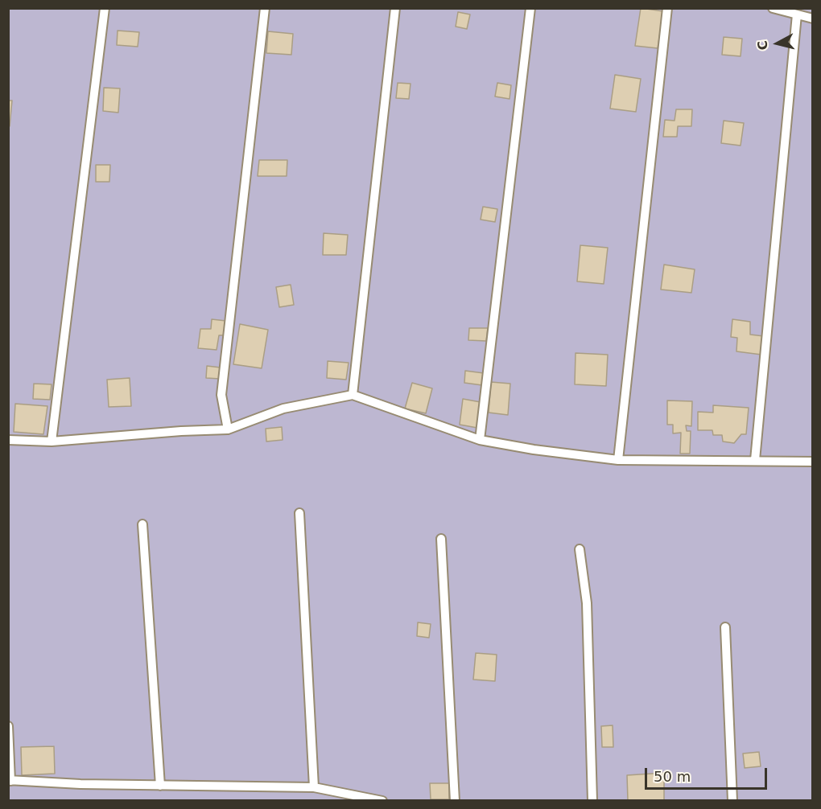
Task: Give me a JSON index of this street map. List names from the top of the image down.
{
  "scale_bar": "50 m",
  "north": "left"
}
